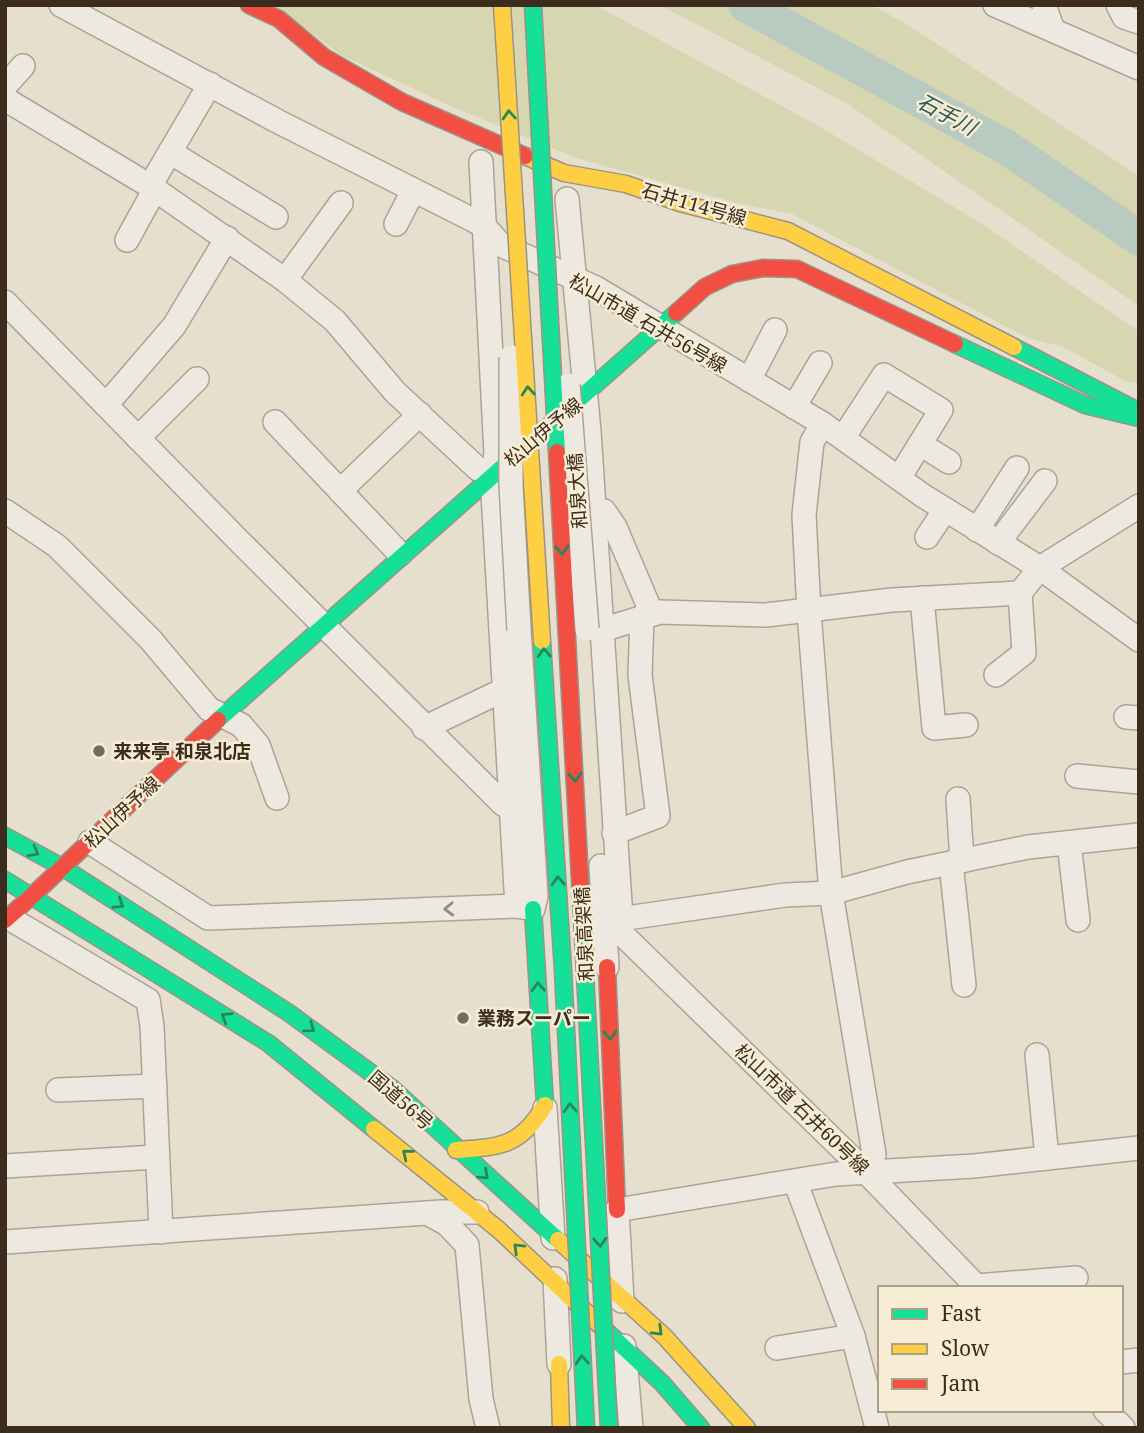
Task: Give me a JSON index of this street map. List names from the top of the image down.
{
  "streets": {
    "main road": [
      "石井114号線",
      "松山伊予線",
      "和泉大橋",
      "和泉高架橋",
      "国道56号"
    ],
    "street": ["松山市道 石井56号線", "松山市道 石井60号線"]
  },
  "crossings": [
    ["松山市道 石井56号線", "松山伊予線"],
    ["松山伊予線", "国道56号"],
    ["和泉大橋", "和泉高架橋"]
  ],
  "water": ["石手川"],
  "places": ["来来亭 和泉北店", "業務スーパー"],
  "legend": ["Fast", "Slow", "Jam"]
}
